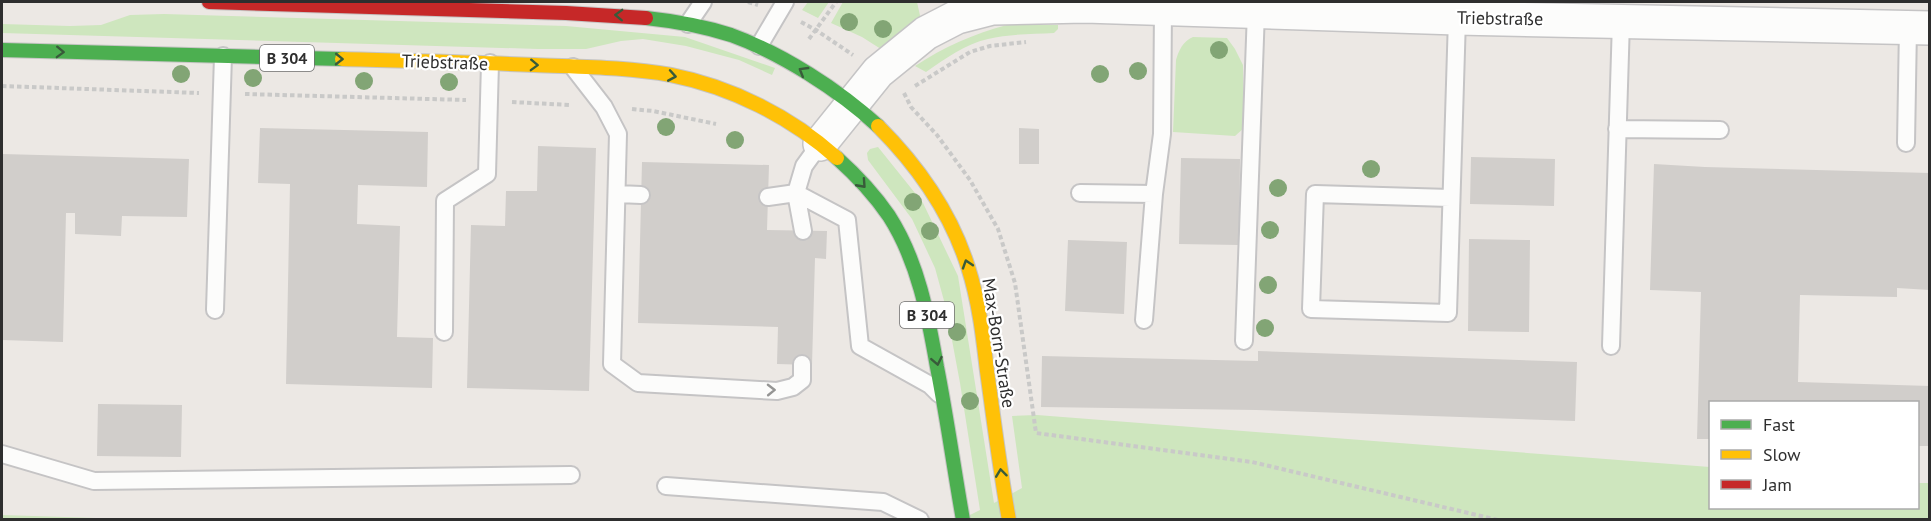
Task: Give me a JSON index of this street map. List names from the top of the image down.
{
  "streets": {
    "main road": ["Triebstraße", "B 304", "Max-Born-Straße"]
  },
  "crossings": [
    ["Triebstraße", "B 304"],
    ["Triebstraße", "Max-Born-Straße"],
    ["B 304", "Max-Born-Straße"]
  ],
  "one_way": ["Triebstraße"],
  "legend": ["Fast", "Slow", "Jam"]
}
